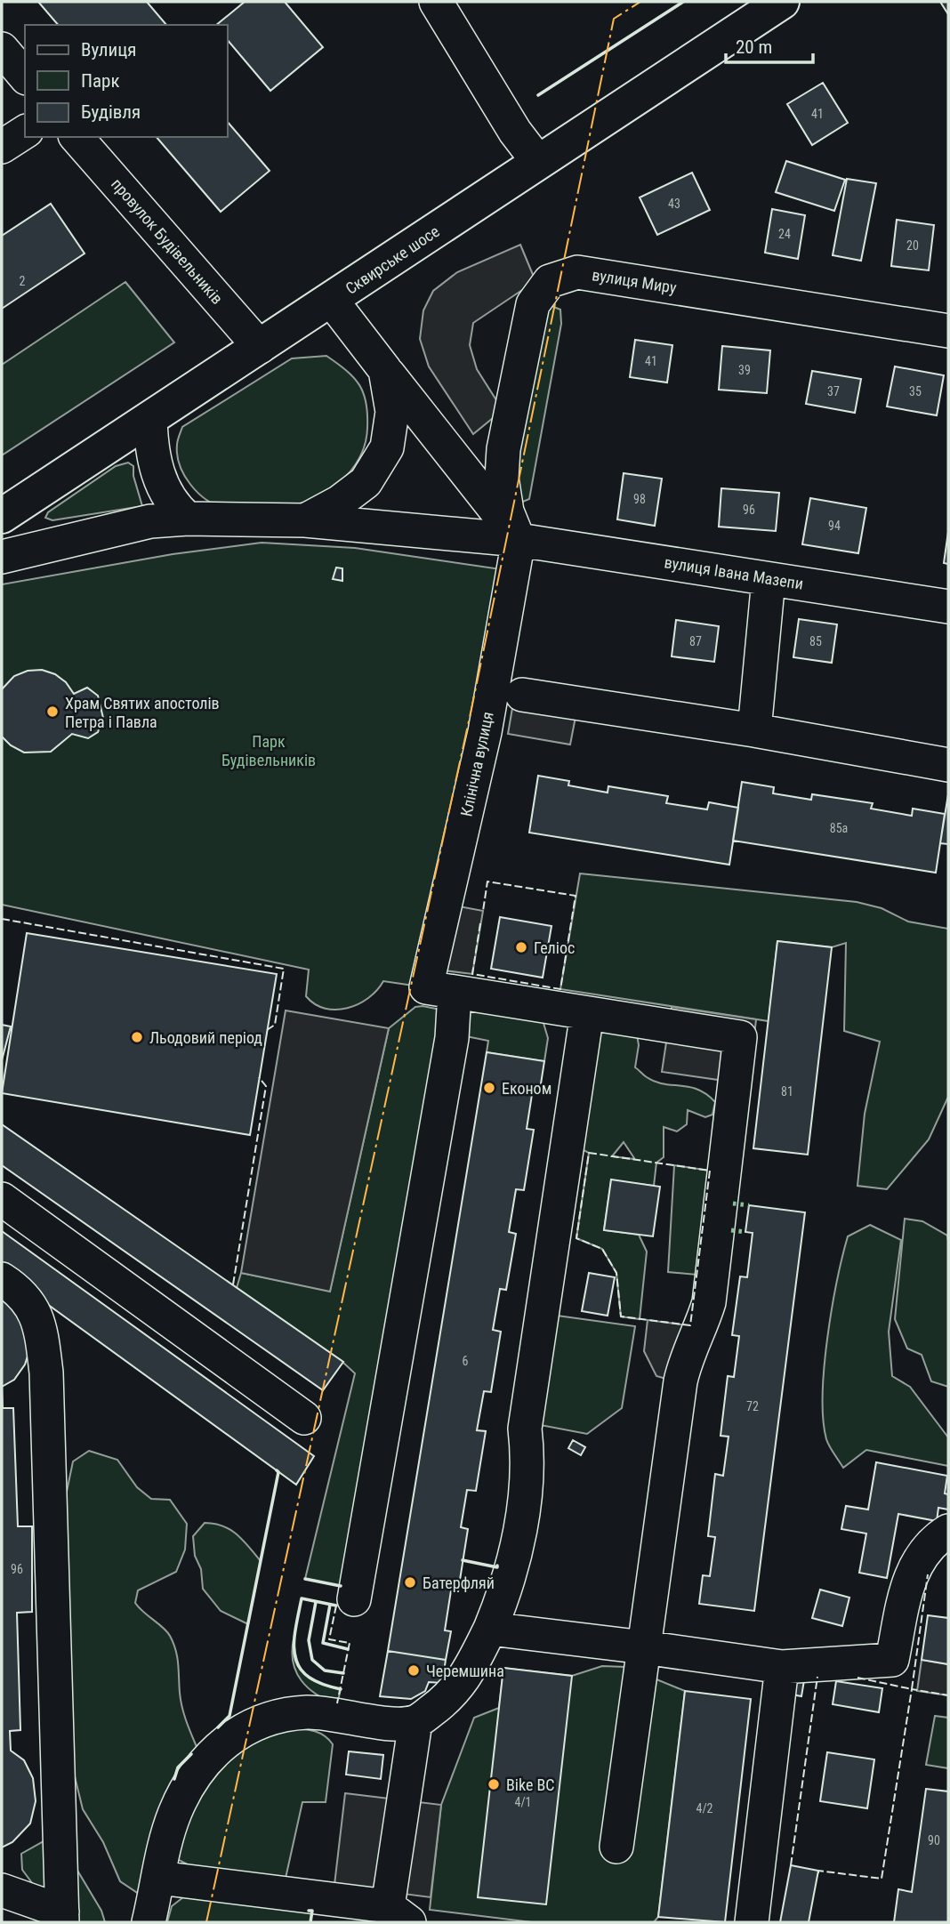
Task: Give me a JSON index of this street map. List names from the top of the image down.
{
  "streets": {
    "main road": ["Сквирське шосе"],
    "street": [
      "провулок Будівельників",
      "вулиця Миру",
      "вулиця Івана Мазепи",
      "Клінічна вулиця"
    ]
  },
  "crossings": [
    ["провулок Будівельників", "Сквирське шосе"],
    ["вулиця Миру", "вулиця Івана Мазепи"],
    ["вулиця Миру", "Клінічна вулиця"],
    ["вулиця Івана Мазепи", "Клінічна вулиця"]
  ],
  "parks": ["Парк Будівельників"],
  "places": [
    "Храм Святих апостолів Петра і Павла",
    "Геліос",
    "Льодовий період",
    "Економ",
    "Батерфляй",
    "Черемшина",
    "Bike BC"
  ],
  "house_numbers": [
    "41",
    "43",
    "24",
    "20",
    "2",
    "41",
    "39",
    "37",
    "35",
    "98",
    "96",
    "94",
    "87",
    "85",
    "85а",
    "81",
    "6",
    "72",
    "96",
    "4/1",
    "4/2",
    "90"
  ],
  "legend": ["Вулиця", "Парк", "Будівля"],
  "scale_bar": "20 m"
}
